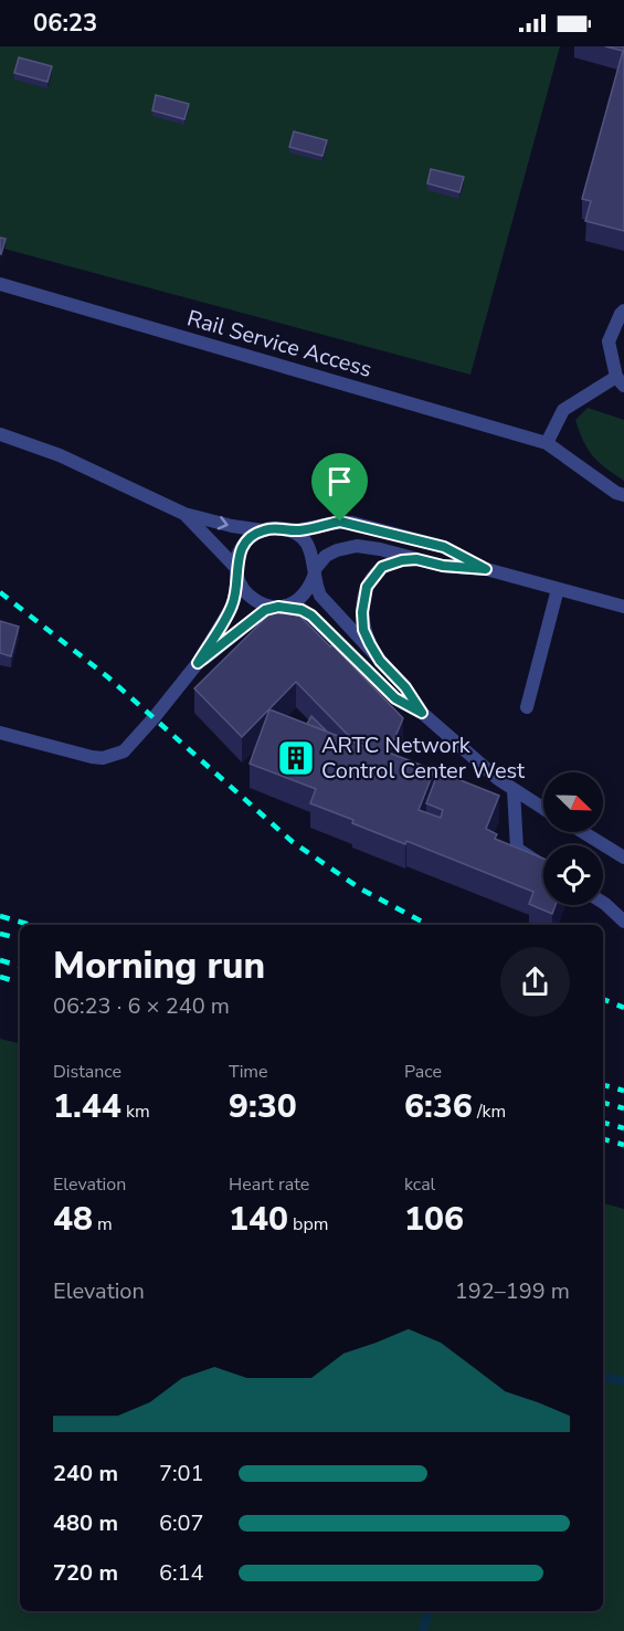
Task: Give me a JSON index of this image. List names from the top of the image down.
{
  "streets": {
    "street": ["Rail Service Access"]
  },
  "places": {
    "building": ["ARTC Network Control Center West"]
  },
  "north": "bottom right",
  "page": {
    "status": "06:23",
    "heading": ["Morning run", "06:23 · 6 × 240 m"],
    "stats": [
      ["Distance", "1.44 km"],
      ["Time", "9:30"],
      ["Pace", "6:36 /km"],
      ["Elevation", "48 m"],
      ["Heart rate", "140 bpm"],
      ["kcal", "106"]
    ],
    "chart": ["Elevation", "192–199 m"],
    "list": [
      {
        "name": "240 m",
        "note": "7:01"
      },
      {
        "name": "480 m",
        "note": "6:07"
      },
      {
        "name": "720 m",
        "note": "6:14"
      }
    ]
  }
}
